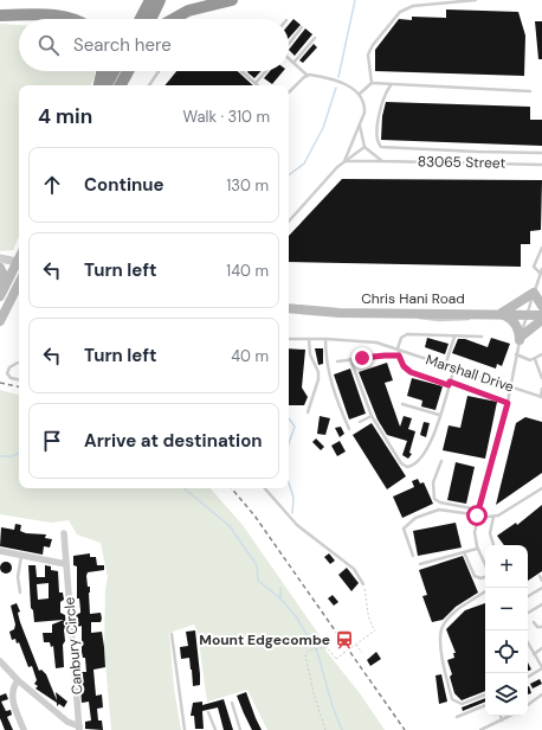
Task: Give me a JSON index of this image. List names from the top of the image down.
{
  "streets": {
    "main road": ["Chris Hani Road"],
    "street": ["Canbury Circle"],
    "lane": ["83065 Street", "Marshall Drive"]
  },
  "places": {
    "station": ["Mount Edgecombe"]
  },
  "page": {
    "search": "Search here",
    "heading": ["4 min", "Walk · 310 m"],
    "list": [
      ["Continue", "130 m"],
      ["Turn left", "140 m"],
      ["Turn left", "40 m"],
      "Arrive at destination"
    ],
    "map_buttons": ["+", "−"]
  }
}
